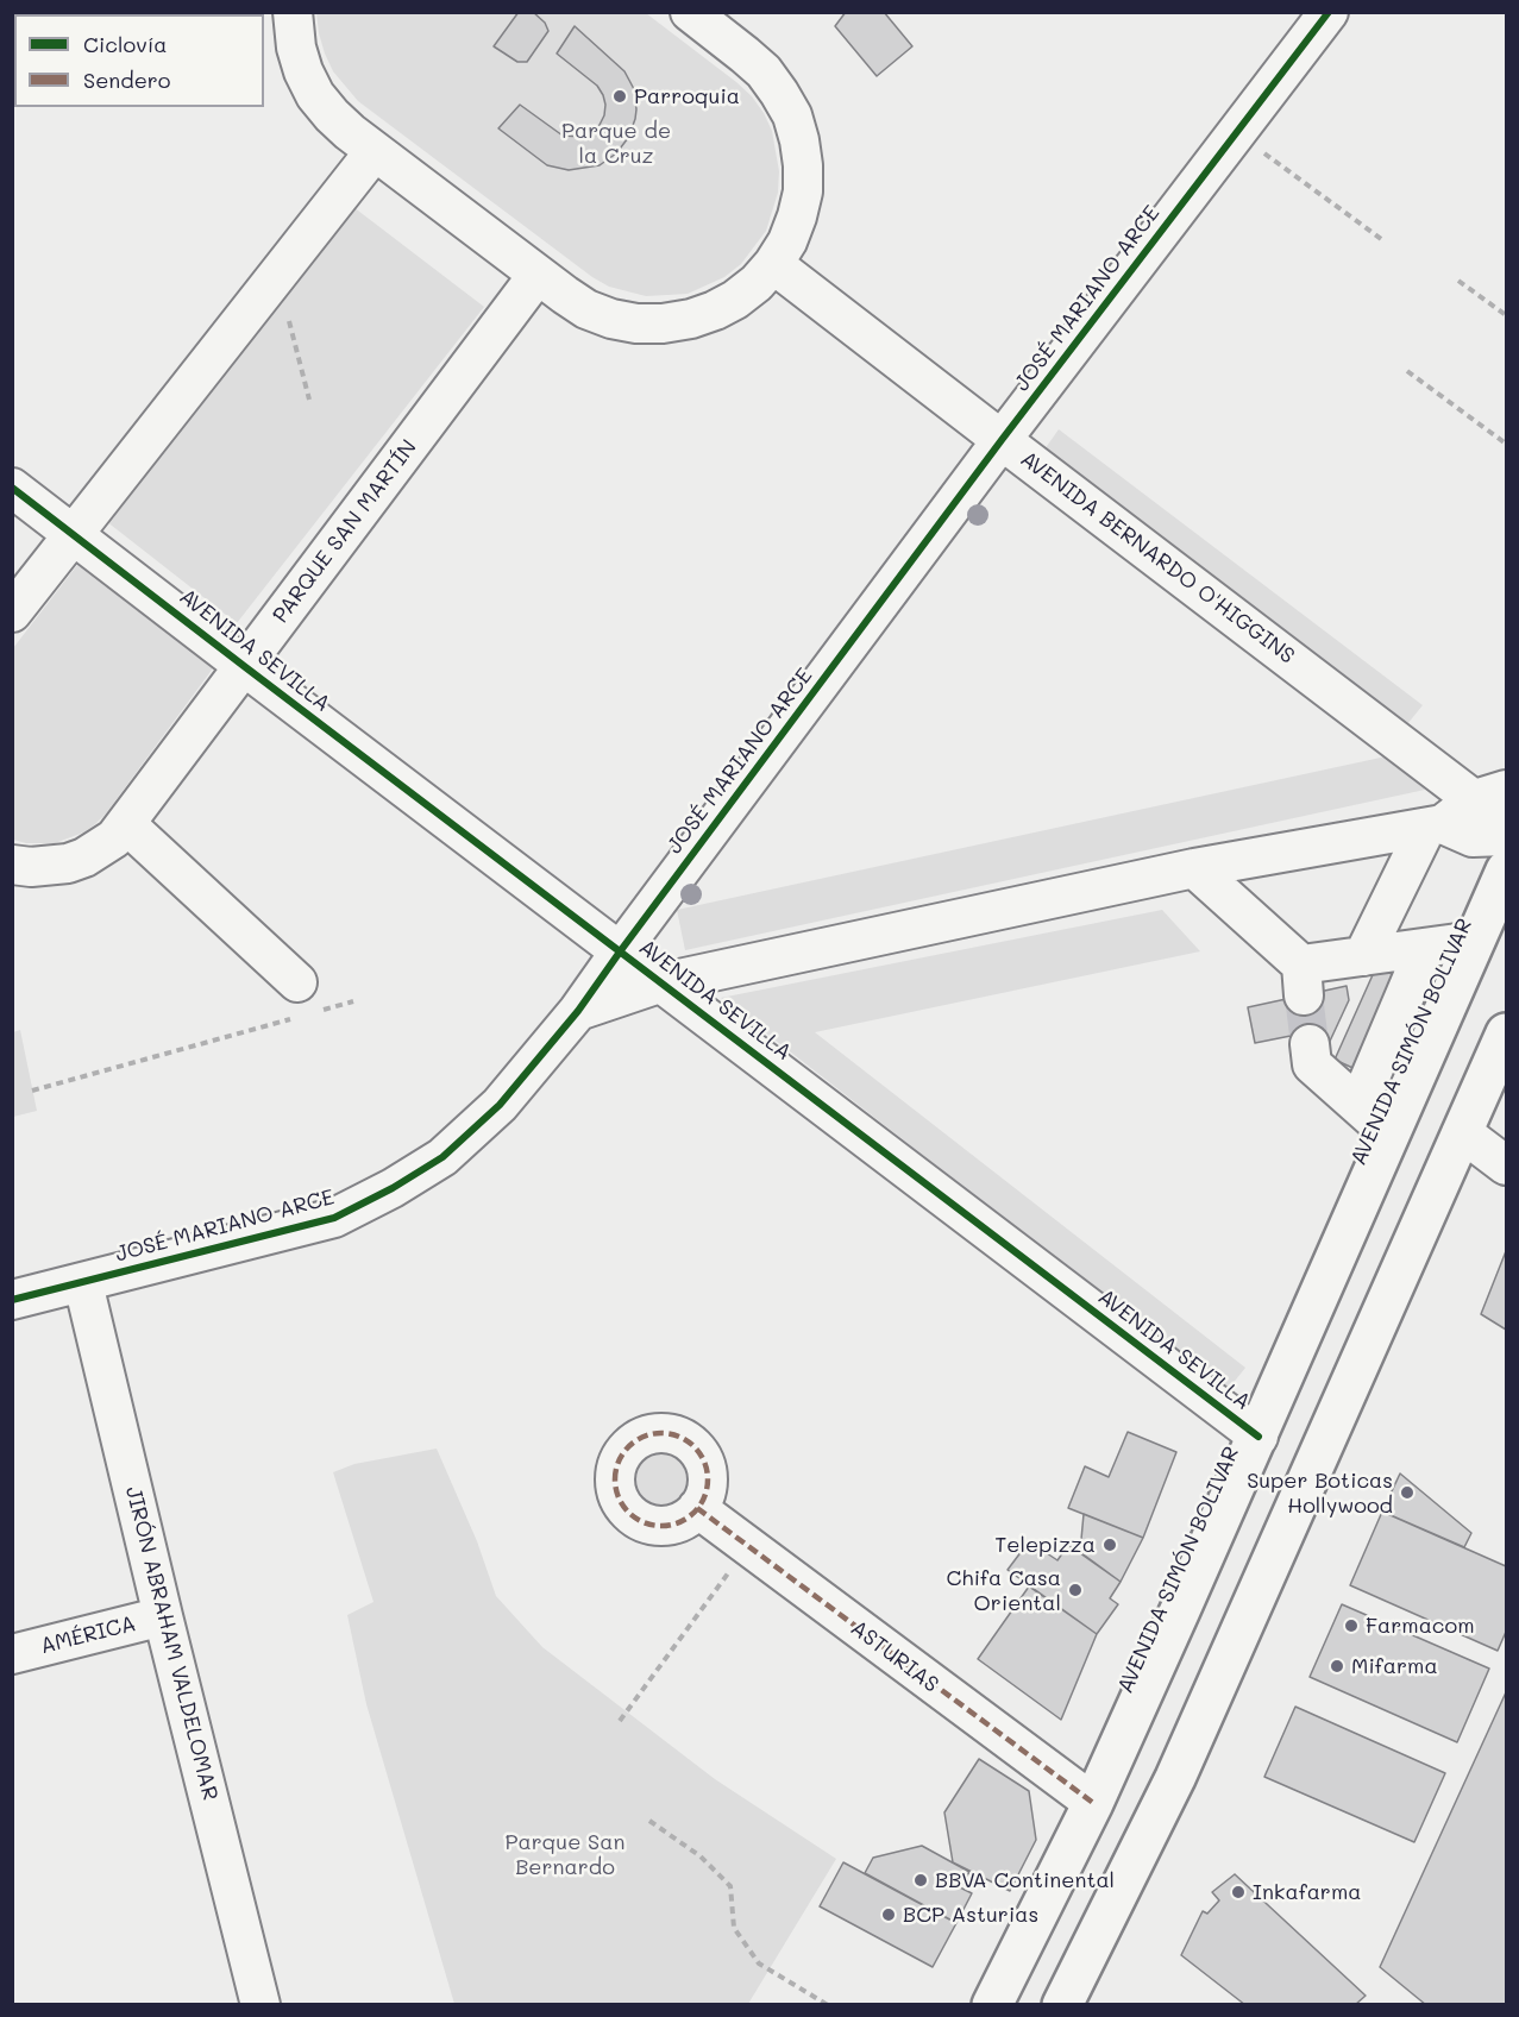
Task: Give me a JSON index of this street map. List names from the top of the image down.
{
  "streets": {
    "main road": ["AVENIDA SIMÓN BOLIVAR"],
    "street": [
      "JOSÉ MARIANO ARCE",
      "PARQUE SAN MARTÍN",
      "AVENIDA BERNARDO O'HIGGINS",
      "AVENIDA SEVILLA",
      "AMÉRICA",
      "JIRÓN ABRAHAM VALDELOMAR",
      "ASTURIAS"
    ]
  },
  "crossings": [
    ["JOSÉ MARIANO ARCE", "AVENIDA BERNARDO O'HIGGINS"],
    ["JOSÉ MARIANO ARCE", "AVENIDA SEVILLA"],
    ["JOSÉ MARIANO ARCE", "JIRÓN ABRAHAM VALDELOMAR"],
    ["PARQUE SAN MARTÍN", "AVENIDA SEVILLA"],
    ["AVENIDA SEVILLA", "AVENIDA SIMÓN BOLIVAR"],
    ["AVENIDA SIMÓN BOLIVAR", "ASTURIAS"],
    ["AMÉRICA", "JIRÓN ABRAHAM VALDELOMAR"]
  ],
  "parks": ["Parque de la Cruz", "Parque San Bernardo"],
  "places": [
    "Parroquia",
    "Super Boticas Hollywood",
    "Telepizza",
    "Chifa Casa Oriental",
    "Farmacom",
    "Mifarma",
    "BBVA Continental",
    "Inkafarma",
    "BCP Asturias"
  ],
  "legend": ["Ciclovía", "Sendero"]
}
